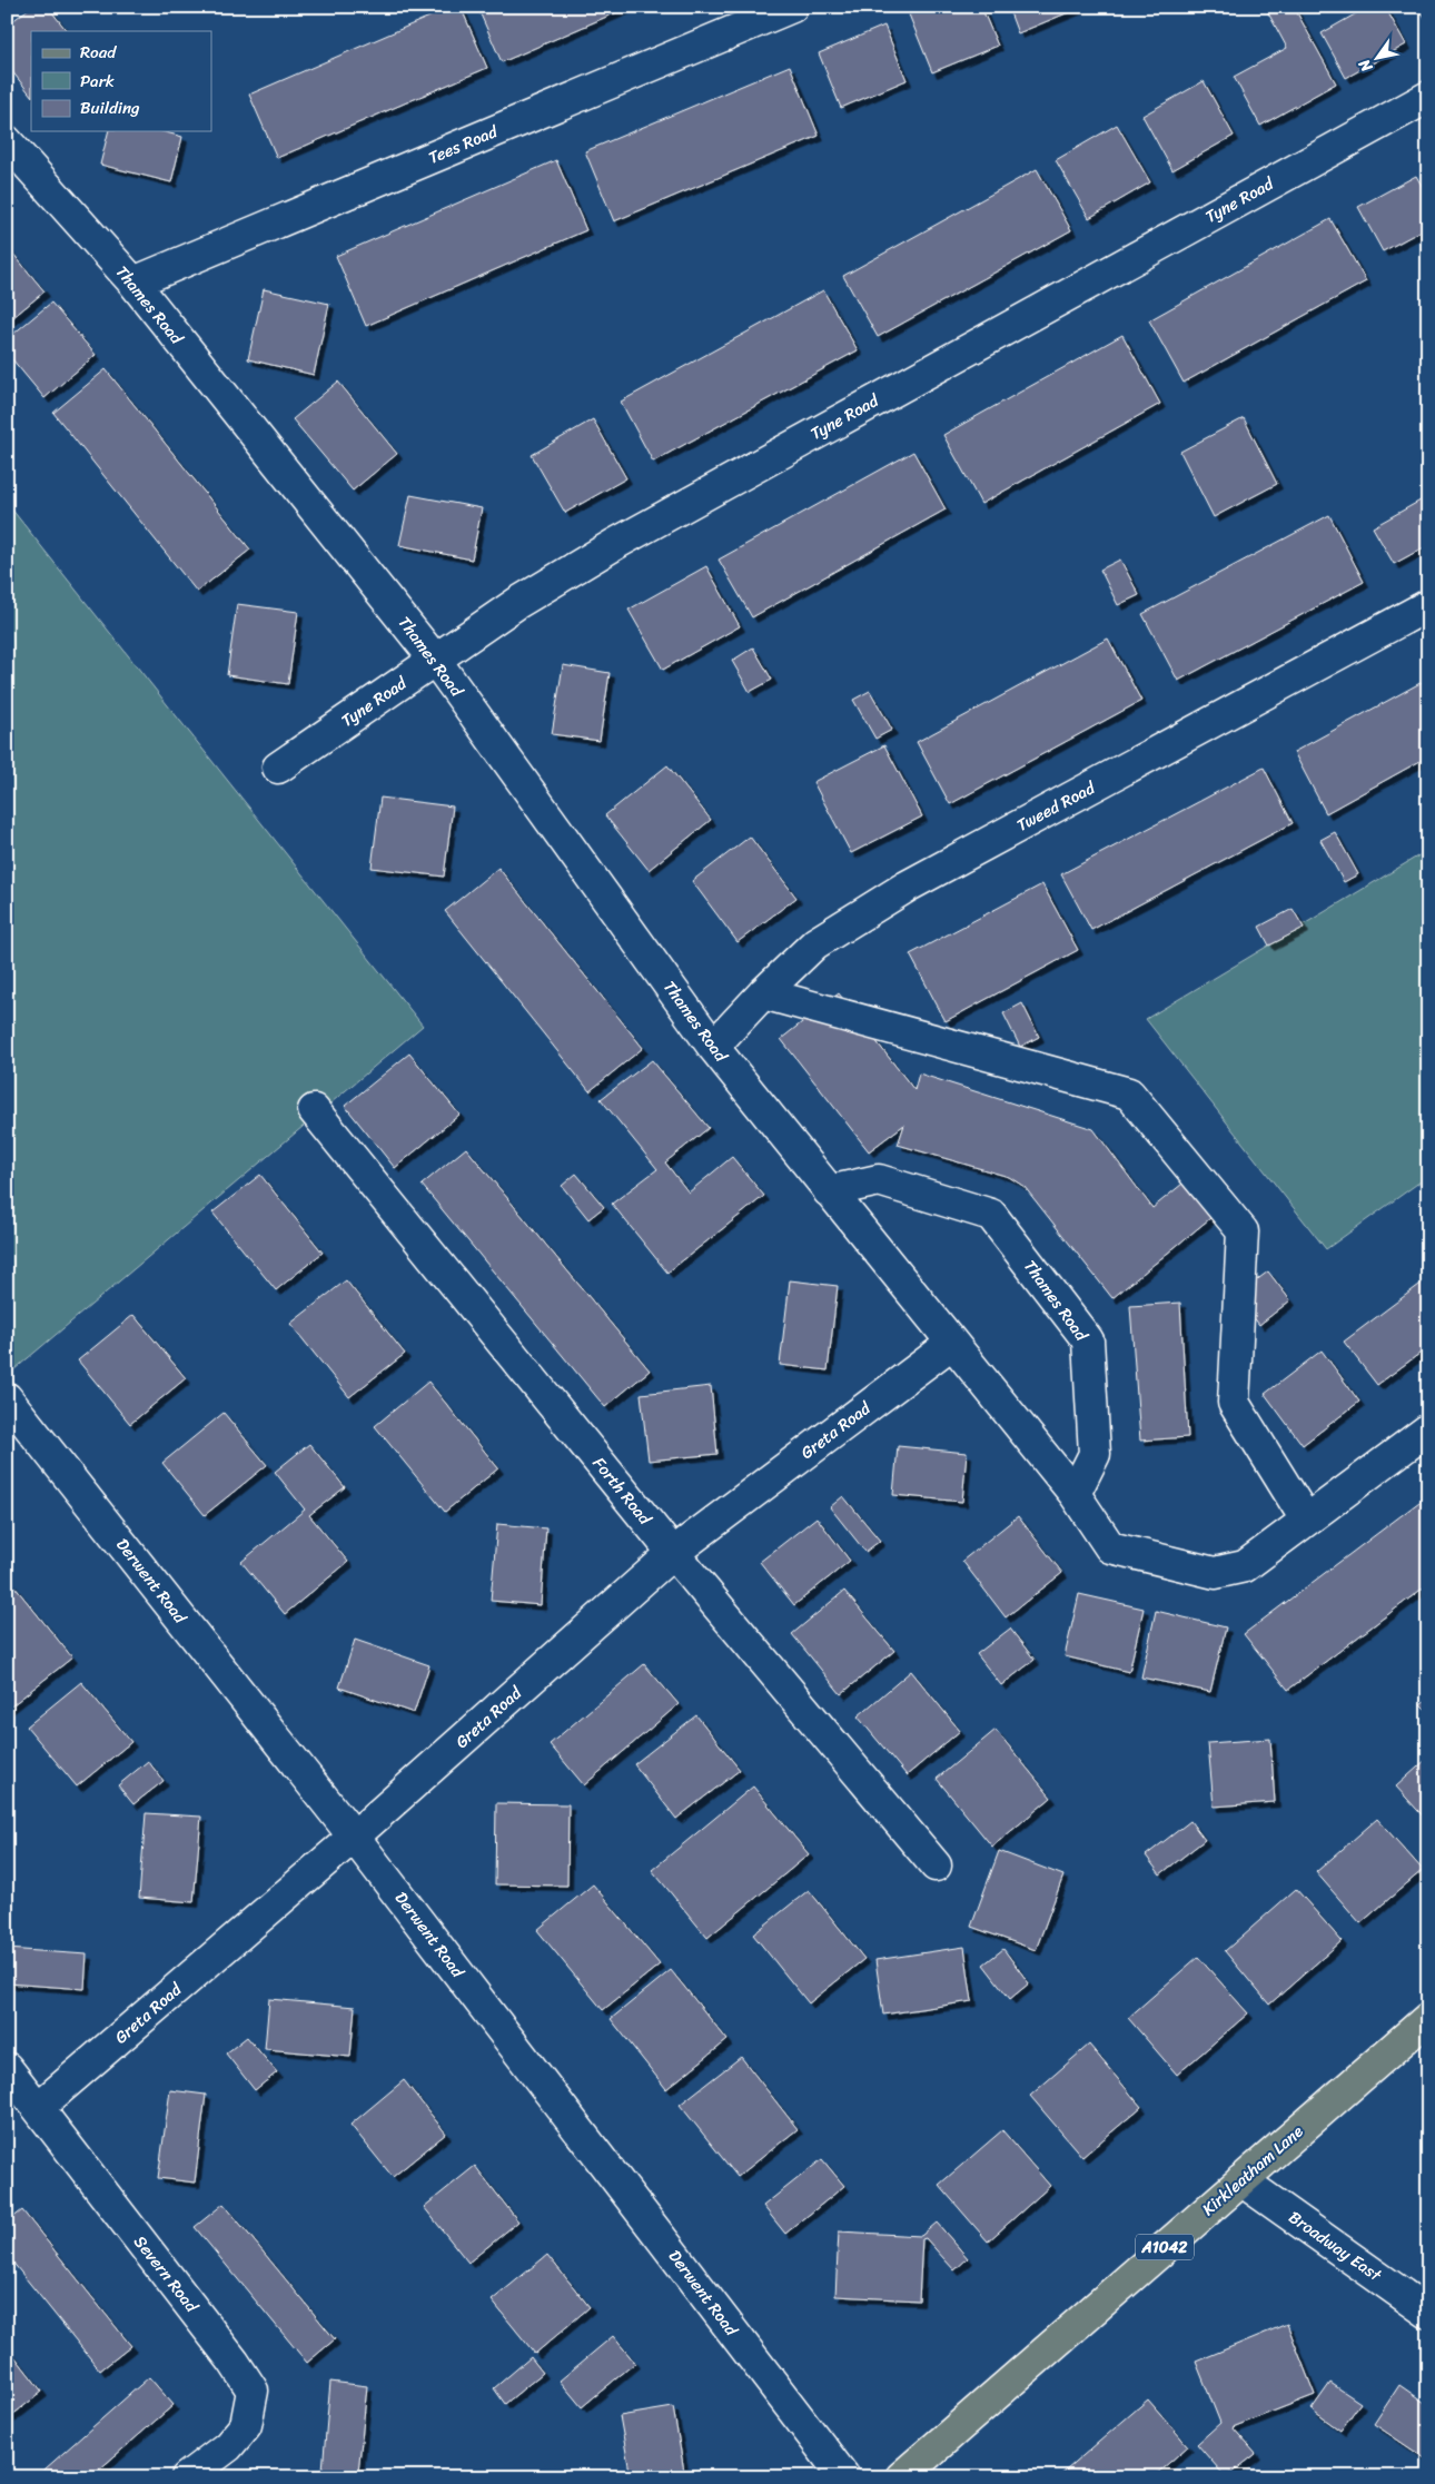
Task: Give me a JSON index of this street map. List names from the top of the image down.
{
  "streets": {
    "main road": ["Kirkleatham Lane", "A1042"],
    "street": [
      "Tees Road",
      "Tyne Road",
      "Thames Road",
      "Tweed Road",
      "Greta Road",
      "Forth Road",
      "Derwent Road",
      "Broadway East",
      "Severn Road"
    ]
  },
  "crossings": [
    ["Tees Road", "Thames Road"],
    ["Tyne Road", "Thames Road"],
    ["Thames Road", "Tweed Road"],
    ["Thames Road", "Greta Road"],
    ["Greta Road", "Forth Road"],
    ["Greta Road", "Derwent Road"],
    ["Greta Road", "Severn Road"],
    ["Kirkleatham Lane", "Broadway East"]
  ],
  "legend": ["Road", "Park", "Building"],
  "north": "bottom left"
}
